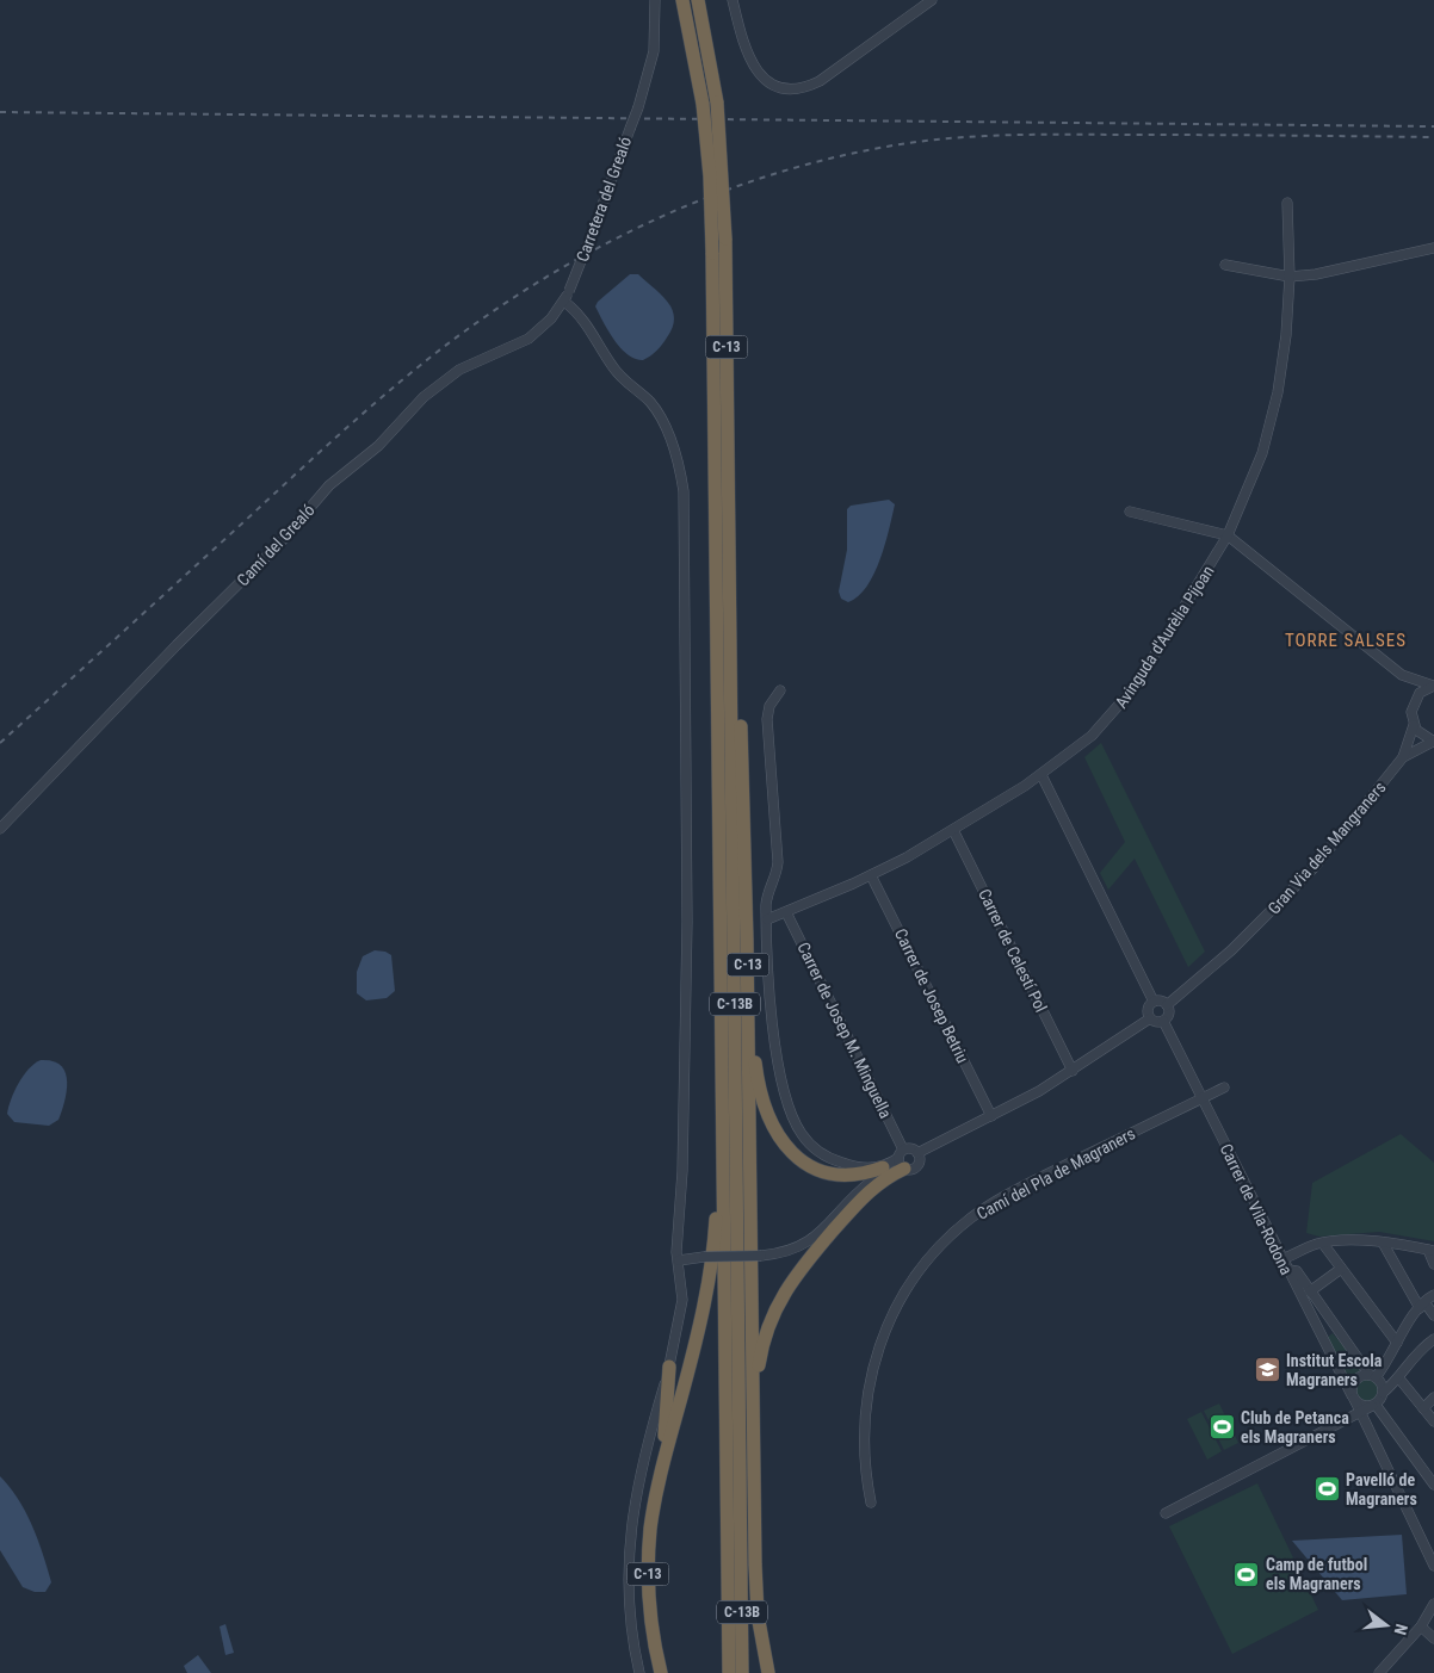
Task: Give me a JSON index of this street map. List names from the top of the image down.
{
  "streets": {
    "highway": ["C-13", "C-13B"],
    "street": [
      "Carretera del Grealó",
      "Camí del Grealó",
      "Avinguda d'Aurèlia Pijoan",
      "Gran Via dels Mangraners",
      "Carrer de Celestí Pol",
      "Carrer de Josep Betriu",
      "Carrer de Josep M. Minguella",
      "Camí del Pla de Magraners",
      "Carrer de Vila-Rodona"
    ]
  },
  "crossings": [
    ["Carretera del Grealó", "Camí del Grealó"],
    ["C-13", "C-13B"],
    ["Avinguda d'Aurèlia Pijoan", "Carrer de Celestí Pol"],
    ["Avinguda d'Aurèlia Pijoan", "Carrer de Josep Betriu"],
    ["Avinguda d'Aurèlia Pijoan", "Carrer de Josep M. Minguella"],
    ["Gran Via dels Mangraners", "Carrer de Vila-Rodona"],
    ["Camí del Pla de Magraners", "Carrer de Vila-Rodona"]
  ],
  "districts": ["TORRE SALSES"],
  "places": {
    "school or university": ["Institut Escola Magraners"],
    "sports": ["Club de Petanca els Magraners", "Pavelló de Magraners", "Camp de futbol els Magraners"]
  },
  "north": "right"
}
